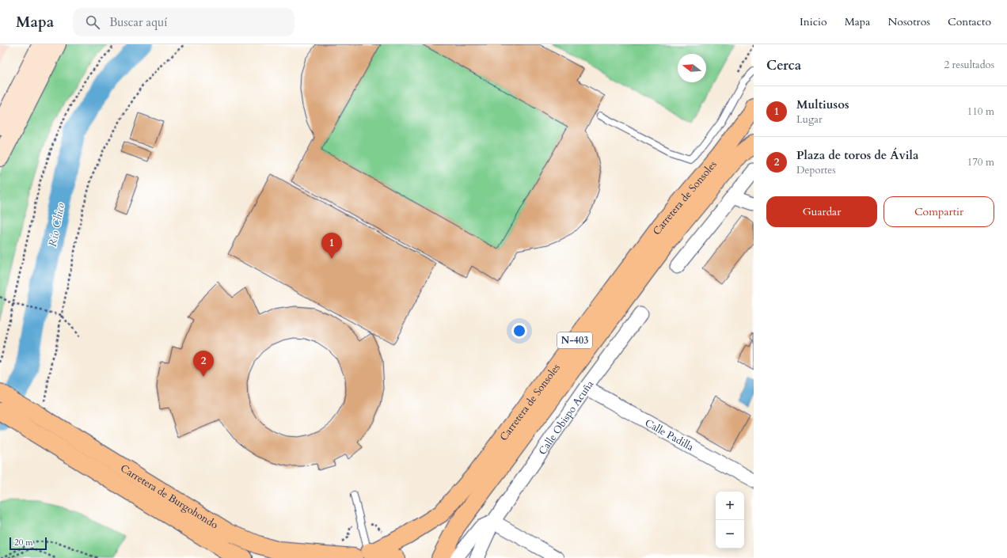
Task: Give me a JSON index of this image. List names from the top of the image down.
{
  "streets": {
    "highway": ["Carretera de Sonsoles", "N-403", "Carretera de Burgohondo"],
    "street": ["Calle Obispo Acuña", "Calle Padilla"]
  },
  "crossings": [
    ["Carretera de Sonsoles", "Carretera de Burgohondo"],
    ["Calle Obispo Acuña", "Calle Padilla"]
  ],
  "water": ["Río Chico"],
  "scale_bar": "20 m",
  "north": "left",
  "page": {
    "header": "Mapa",
    "search": "Buscar aquí",
    "nav": [
      "Inicio",
      "Mapa",
      "Nosotros",
      "Contacto"
    ],
    "heading": ["Cerca", "2 resultados"],
    "list": [
      {
        "mark": "1",
        "name": "Multiusos",
        "note": "Lugar",
        "value": "110 m"
      },
      {
        "mark": "2",
        "name": "Plaza de toros de Ávila",
        "note": "Deportes",
        "value": "170 m"
      }
    ],
    "buttons": ["Guardar", "Compartir"],
    "pins": ["1", "2"],
    "map_buttons": ["+", "−"],
    "scale": "20 m"
  }
}
